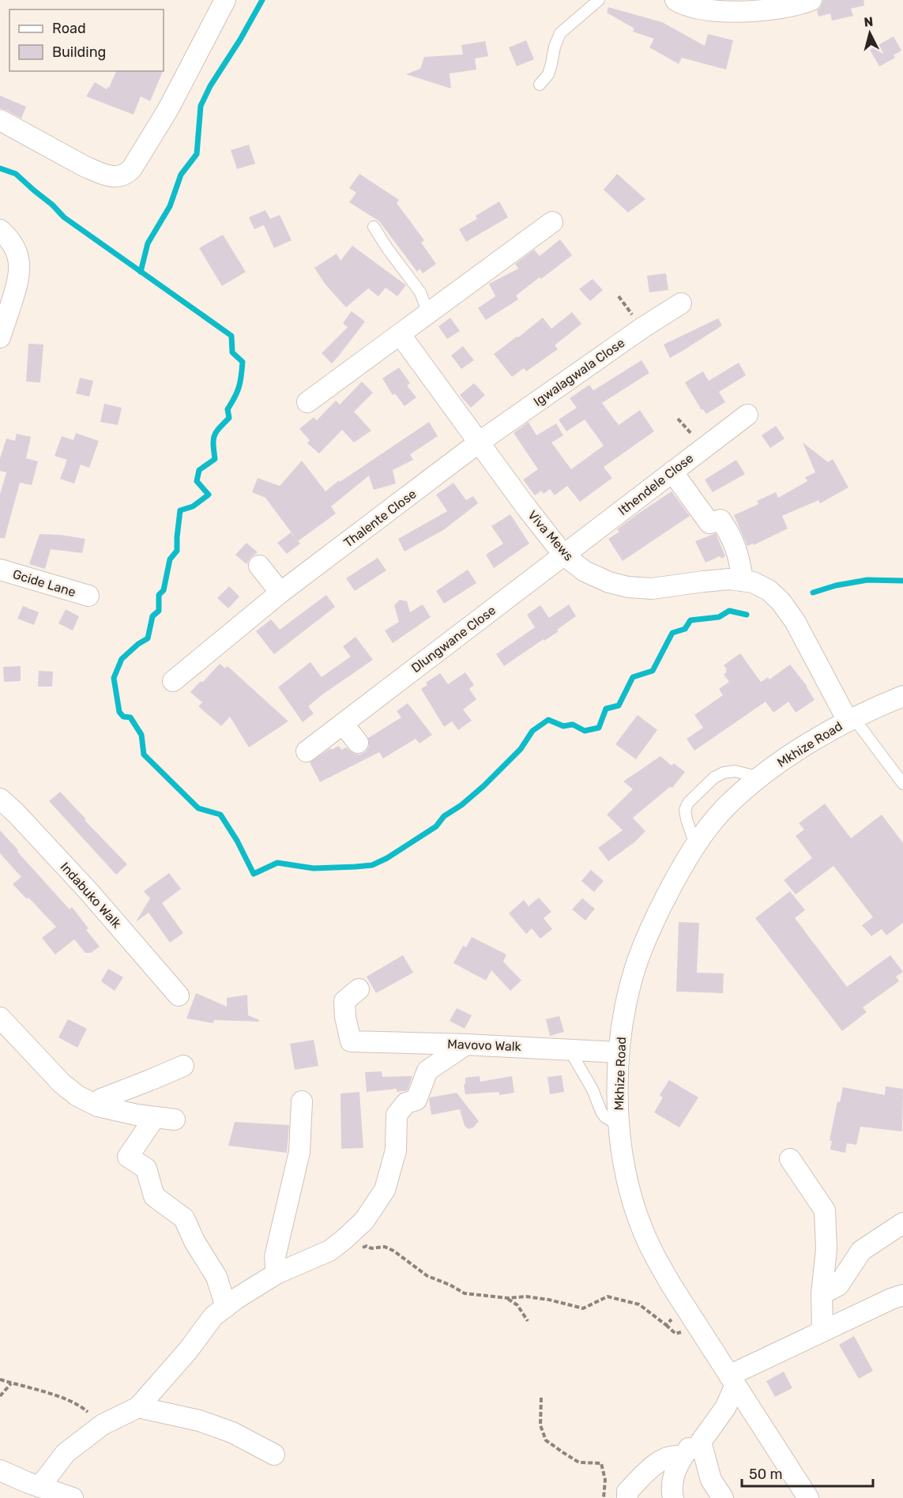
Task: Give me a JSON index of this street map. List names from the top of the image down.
{
  "streets": {
    "street": [
      "Igwalagwala Close",
      "Ithendele Close",
      "Thalente Close",
      "Viva Mews",
      "Gcide Lane",
      "Dlungwane Close",
      "Mkhize Road",
      "Indabuko Walk",
      "Mavovo Walk"
    ]
  },
  "crossings": [
    ["Igwalagwala Close", "Thalente Close"],
    ["Igwalagwala Close", "Viva Mews"],
    ["Ithendele Close", "Viva Mews"],
    ["Ithendele Close", "Dlungwane Close"],
    ["Thalente Close", "Viva Mews"],
    ["Viva Mews", "Dlungwane Close"],
    ["Viva Mews", "Mkhize Road"],
    ["Mkhize Road", "Mavovo Walk"]
  ],
  "legend": ["Road", "Building"],
  "scale_bar": "50 m",
  "north": "top"
}
